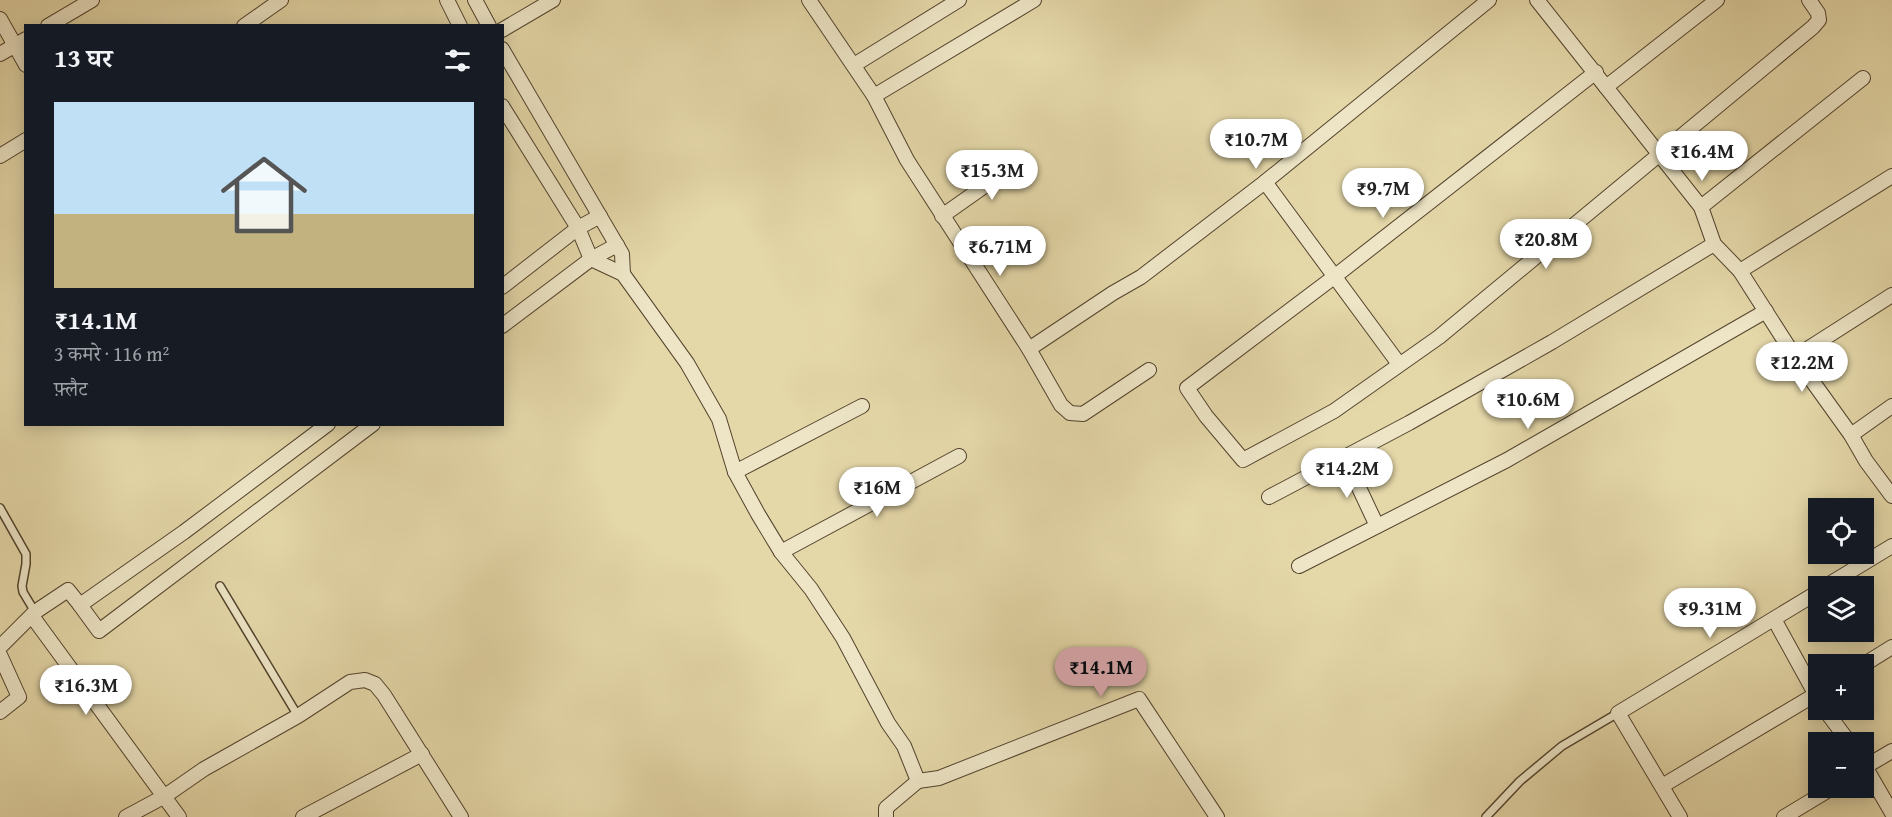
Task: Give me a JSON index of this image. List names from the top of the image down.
{
  "page": {
    "heading": "13 घर",
    "list": [
      {
        "name": "₹14.1M",
        "note": "3 कमरे · 116 m² · फ़्लैट"
      }
    ],
    "price": [
      "₹10.7M",
      "₹16.4M",
      "₹15.3M",
      "₹9.7M",
      "₹20.8M",
      "₹6.71M",
      "₹12.2M",
      "₹10.6M",
      "₹14.2M",
      "₹16M",
      "₹9.31M",
      "₹14.1M",
      "₹16.3M"
    ],
    "map_buttons": ["+", "−"]
  }
}
